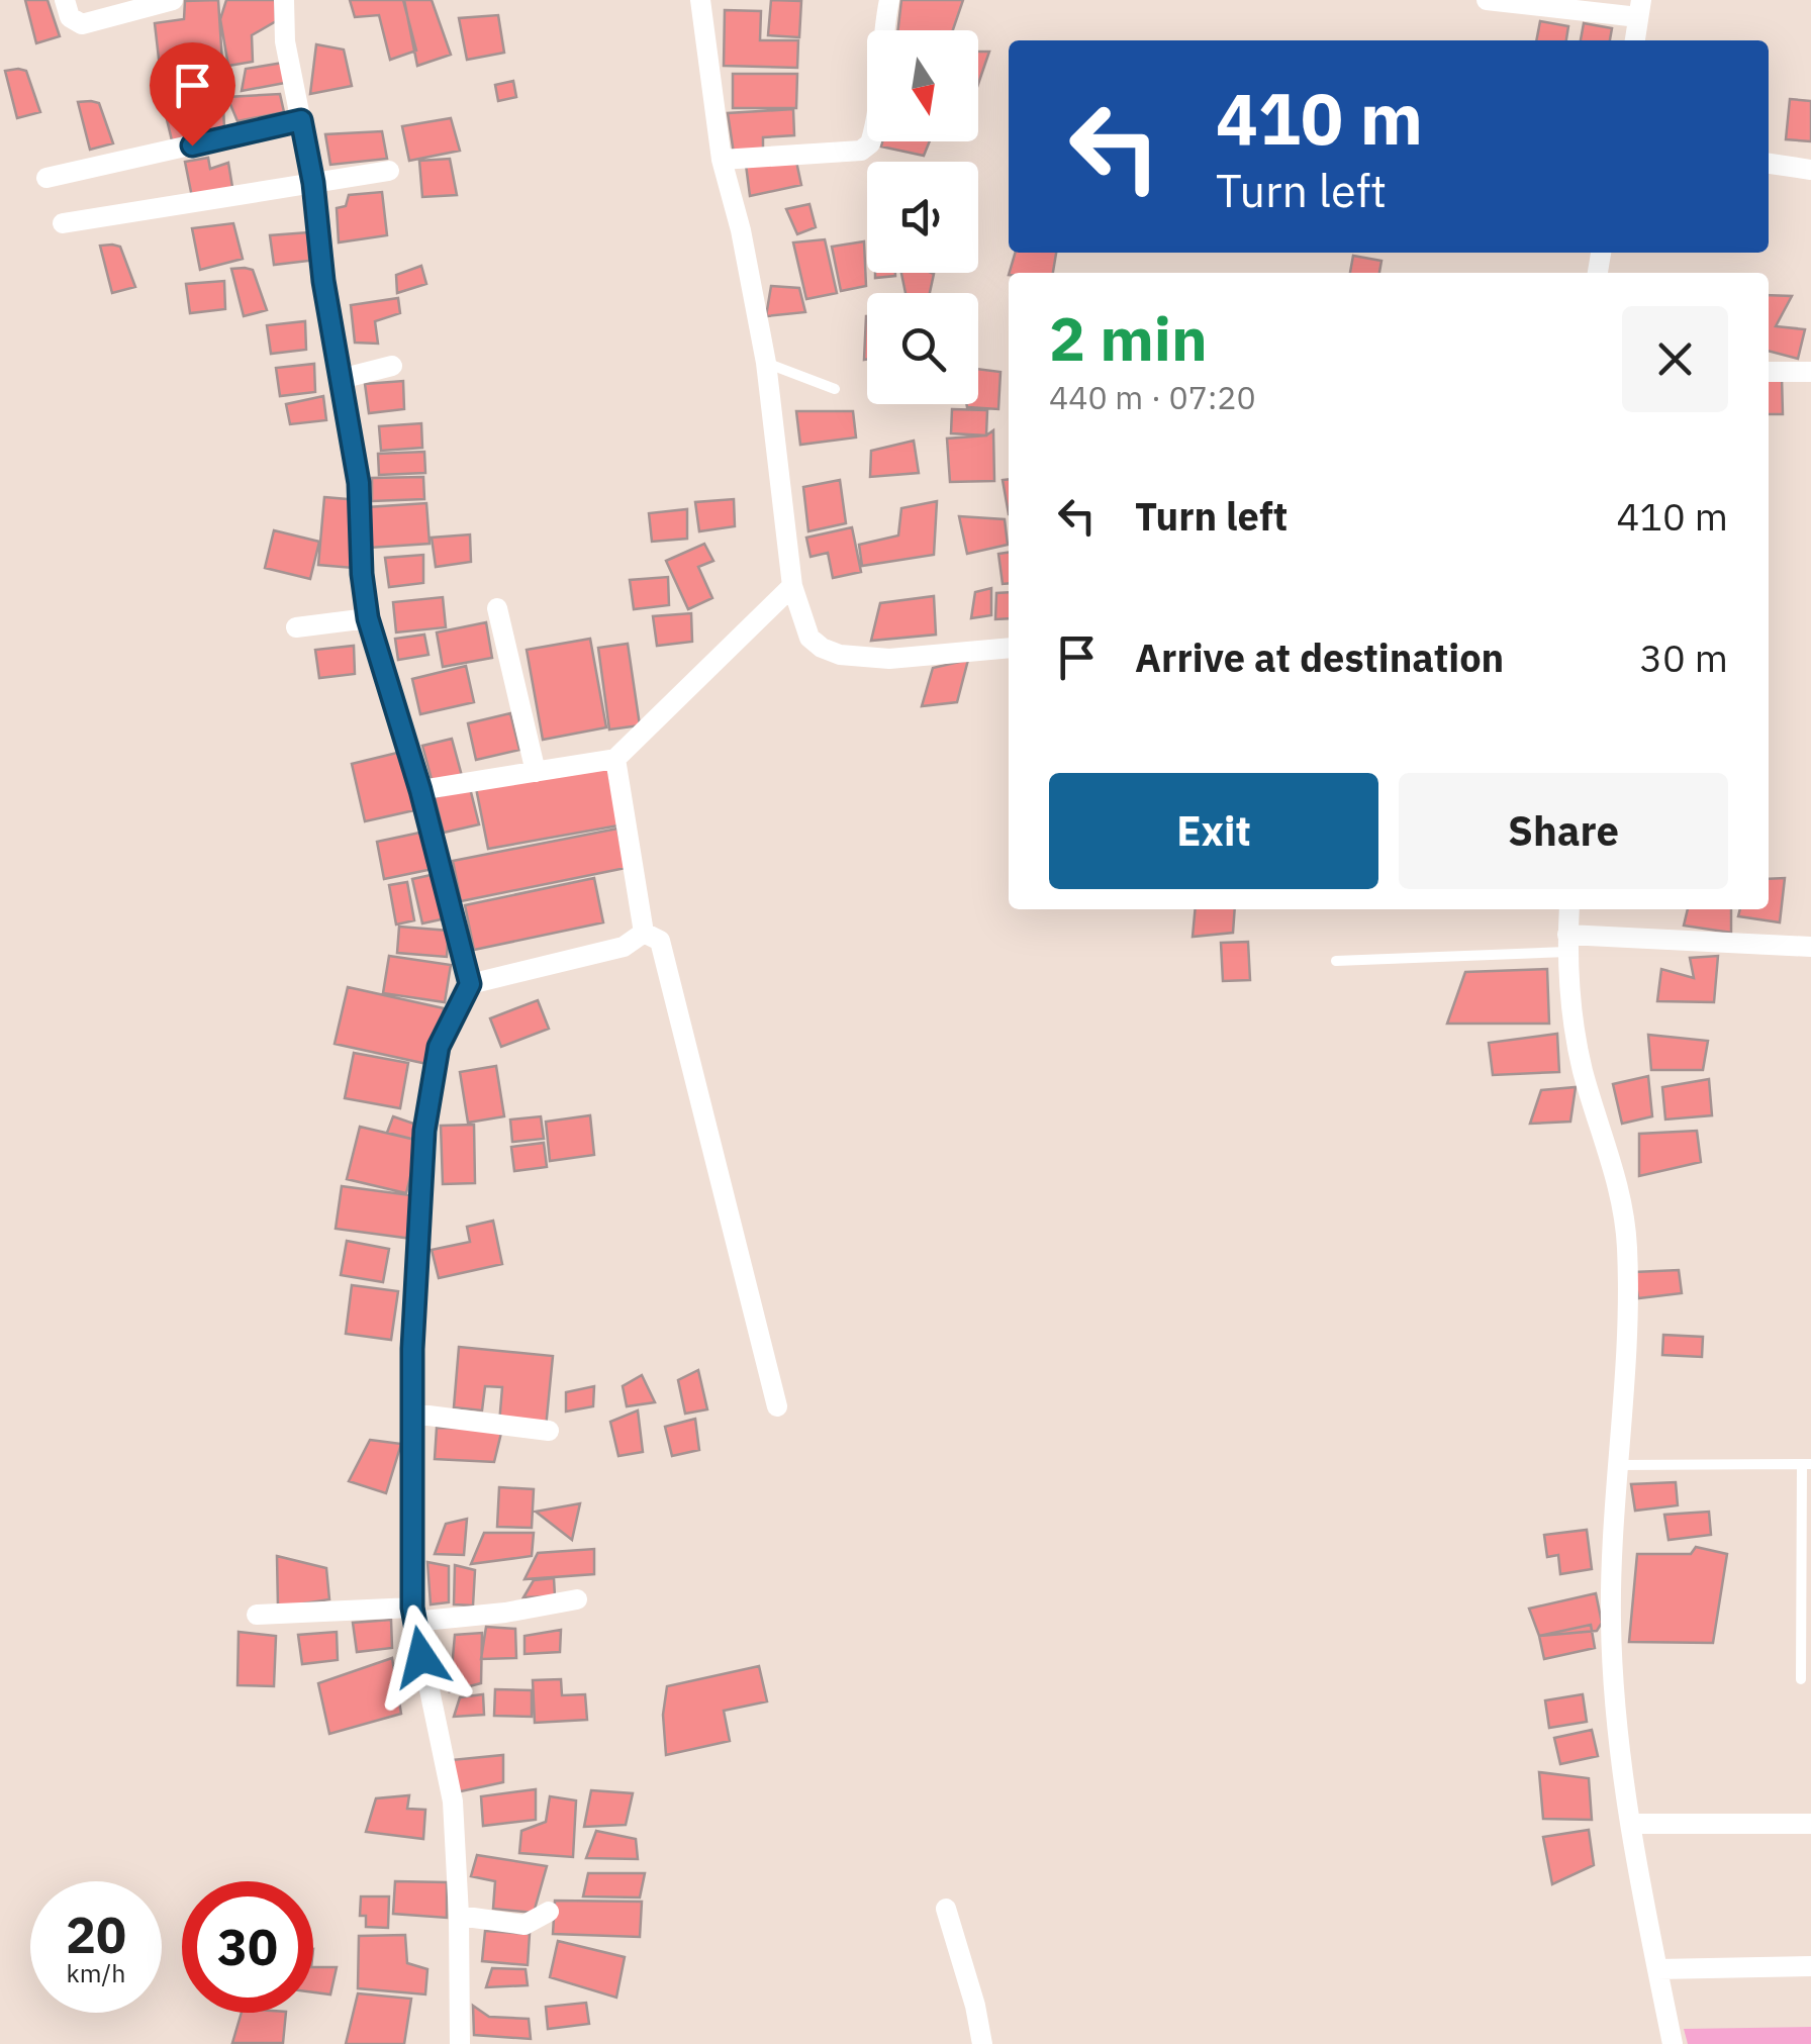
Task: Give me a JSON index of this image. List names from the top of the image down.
{
  "north": "bottom",
  "page": {
    "turn": ["410 m", "Turn left"],
    "heading": ["2 min", "440 m · 07:20"],
    "list": [
      {
        "name": "Turn left",
        "value": "410 m"
      },
      {
        "name": "Arrive at destination",
        "value": "30 m"
      }
    ],
    "buttons": ["Exit", "Share"],
    "speed": "20 km/h",
    "limit": "30"
  }
}
